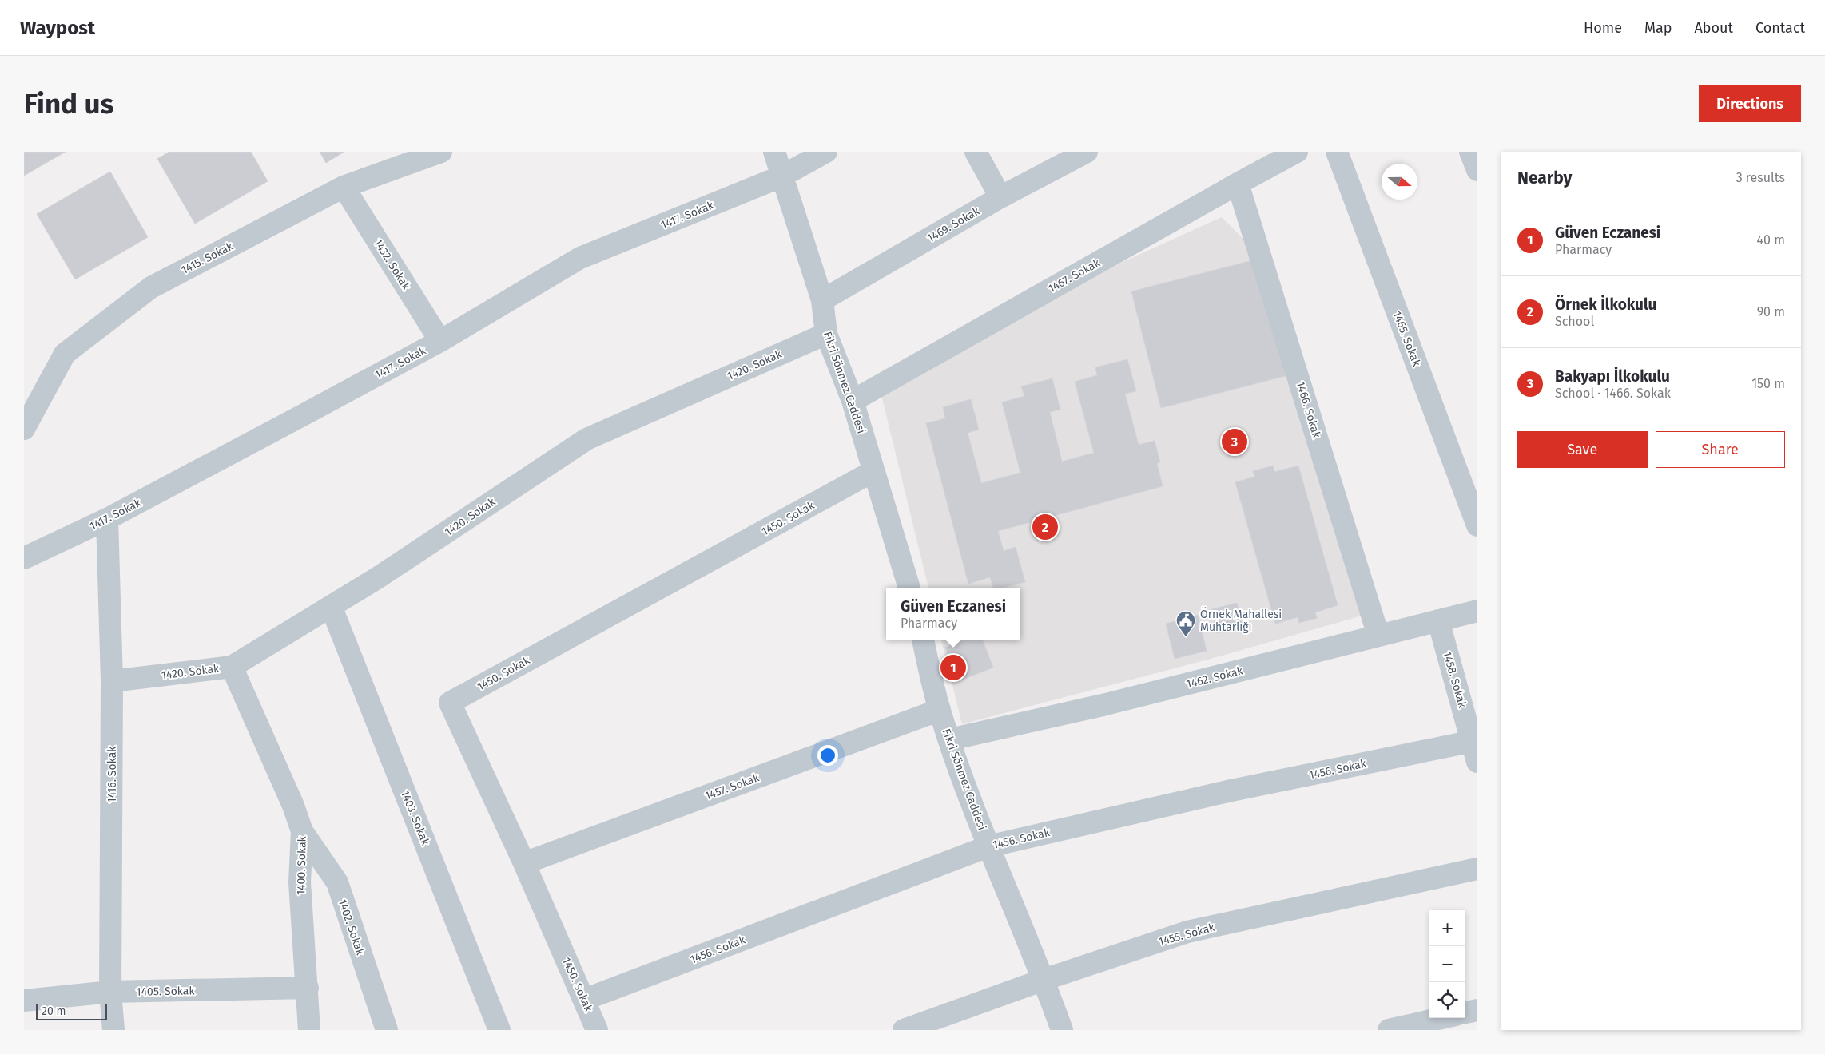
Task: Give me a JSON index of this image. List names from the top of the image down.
{
  "streets": {
    "street": [
      "1417. Sokak",
      "1469. Sokak",
      "1415. Sokak",
      "1432. Sokak",
      "1467. Sokak",
      "1465. Sokak",
      "1420. Sokak",
      "Fikri Sönmez Caddesi",
      "1466. Sokak",
      "1450. Sokak",
      "1462. Sokak",
      "1458. Sokak",
      "1456. Sokak",
      "1416. Sokak",
      "1457. Sokak",
      "1403. Sokak",
      "1400. Sokak",
      "1402. Sokak",
      "1455. Sokak",
      "1405. Sokak"
    ]
  },
  "crossings": [
    ["1417. Sokak", "1432. Sokak"],
    ["1417. Sokak", "Fikri Sönmez Caddesi"],
    ["1417. Sokak", "1416. Sokak"],
    ["1469. Sokak", "Fikri Sönmez Caddesi"],
    ["1415. Sokak", "1432. Sokak"],
    ["1467. Sokak", "Fikri Sönmez Caddesi"],
    ["1467. Sokak", "1466. Sokak"],
    ["1420. Sokak", "Fikri Sönmez Caddesi"],
    ["1420. Sokak", "1416. Sokak"],
    ["1420. Sokak", "1403. Sokak"],
    ["1420. Sokak", "1400. Sokak"],
    ["Fikri Sönmez Caddesi", "1450. Sokak"],
    ["Fikri Sönmez Caddesi", "1462. Sokak"],
    ["Fikri Sönmez Caddesi", "1456. Sokak"],
    ["Fikri Sönmez Caddesi", "1457. Sokak"],
    ["Fikri Sönmez Caddesi", "1455. Sokak"],
    ["1466. Sokak", "1462. Sokak"],
    ["1450. Sokak", "1456. Sokak"],
    ["1450. Sokak", "1457. Sokak"],
    ["1462. Sokak", "1458. Sokak"],
    ["1458. Sokak", "1456. Sokak"],
    ["1416. Sokak", "1405. Sokak"],
    ["1400. Sokak", "1402. Sokak"],
    ["1400. Sokak", "1405. Sokak"]
  ],
  "places": {
    "public building": ["Örnek Mahallesi Muhtarlığı"]
  },
  "scale_bar": "20 m",
  "north": "right",
  "page": {
    "header": "Waypost",
    "nav": [
      "Home",
      "Map",
      "About",
      "Contact"
    ],
    "buttons": [
      "Directions",
      ["Save", "Share"]
    ],
    "title": "Find us",
    "heading": ["Nearby", "3 results"],
    "list": [
      {
        "mark": "1",
        "name": "Güven Eczanesi",
        "note": "Pharmacy",
        "value": "40 m"
      },
      {
        "mark": "2",
        "name": "Örnek İlkokulu",
        "note": "School",
        "value": "90 m"
      },
      {
        "mark": "3",
        "name": "Bakyapı İlkokulu",
        "note": "School · 1466. Sokak",
        "value": "150 m"
      }
    ],
    "pins": ["3", "2", "1"],
    "popup": ["Güven Eczanesi", "Pharmacy"],
    "map_buttons": ["+", "−"],
    "scale": "20 m"
  }
}
